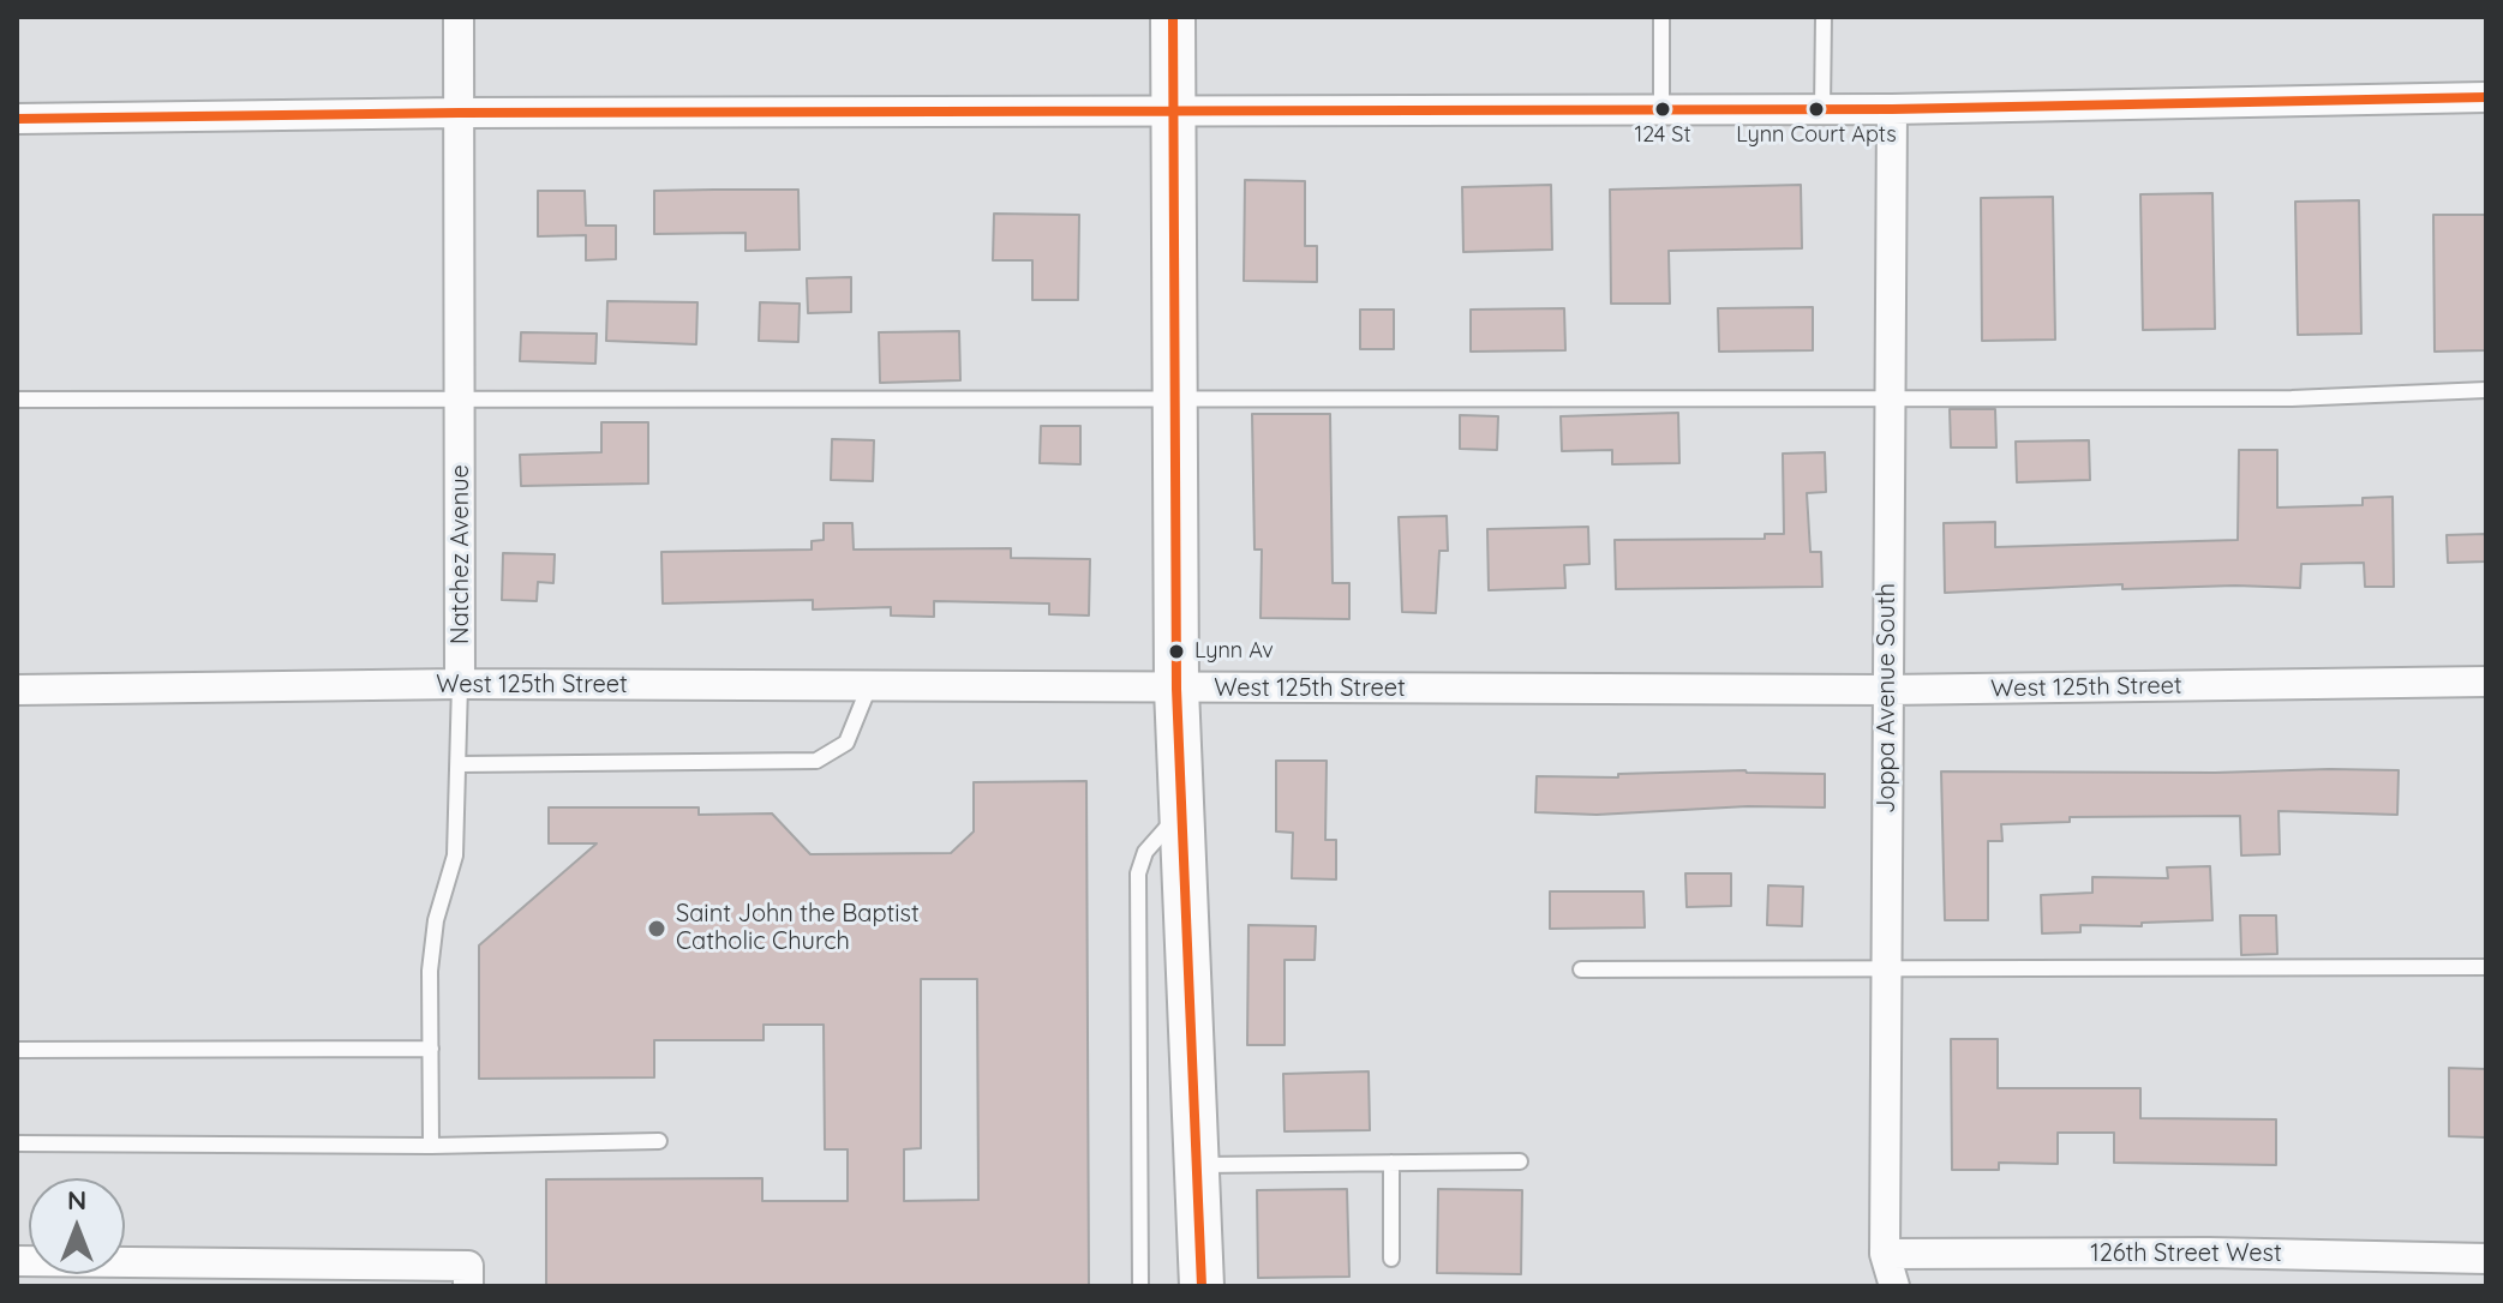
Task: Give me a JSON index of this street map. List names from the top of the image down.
{
  "streets": {
    "street": [
      "Natchez Avenue",
      "West 125th Street",
      "Joppa Avenue South",
      "126th Street West"
    ]
  },
  "crossings": [
    ["Natchez Avenue", "West 125th Street"],
    ["West 125th Street", "Joppa Avenue South"],
    ["Joppa Avenue South", "126th Street West"]
  ],
  "places": [
    "124 St",
    "Lynn Court Apts",
    "Lynn Av",
    "Saint John the Baptist Catholic Church"
  ],
  "north": "top"
}
